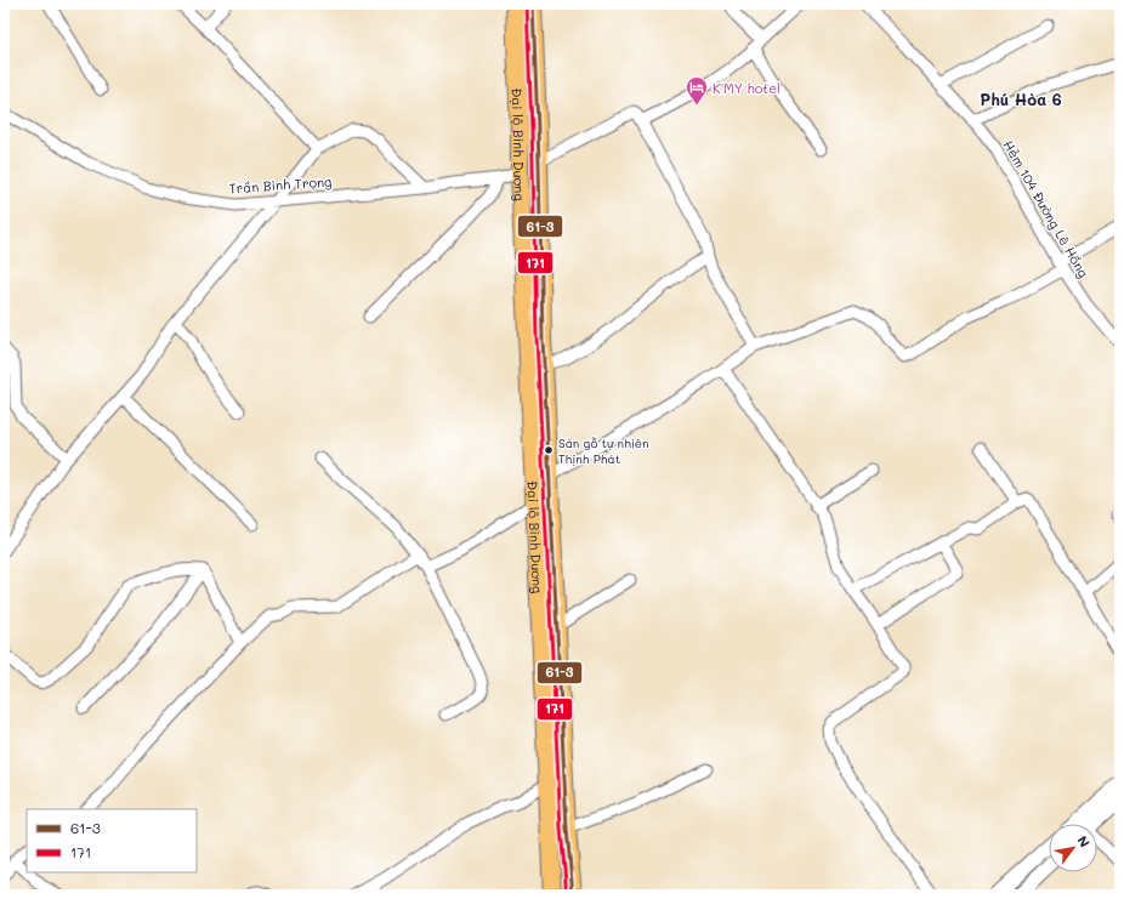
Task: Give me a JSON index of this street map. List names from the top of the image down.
{
  "streets": {
    "highway": ["Đại lộ Bình Dương"],
    "street": ["Trần Bình Trọng", "Hẻm 104 Đường Lê Hồng"]
  },
  "crossings": [
    ["Đại lộ Bình Dương", "Trần Bình Trọng"]
  ],
  "districts": ["Phú Hòa 6"],
  "places": {
    "hotel": ["K'MY hotel"],
    "other": ["Sàn gỗ tự nhiên Thịnh Phát"]
  },
  "lines": ["transit line 61-3", "transit line 171"],
  "legend": ["61-3", "171"],
  "north": "top right"
}
